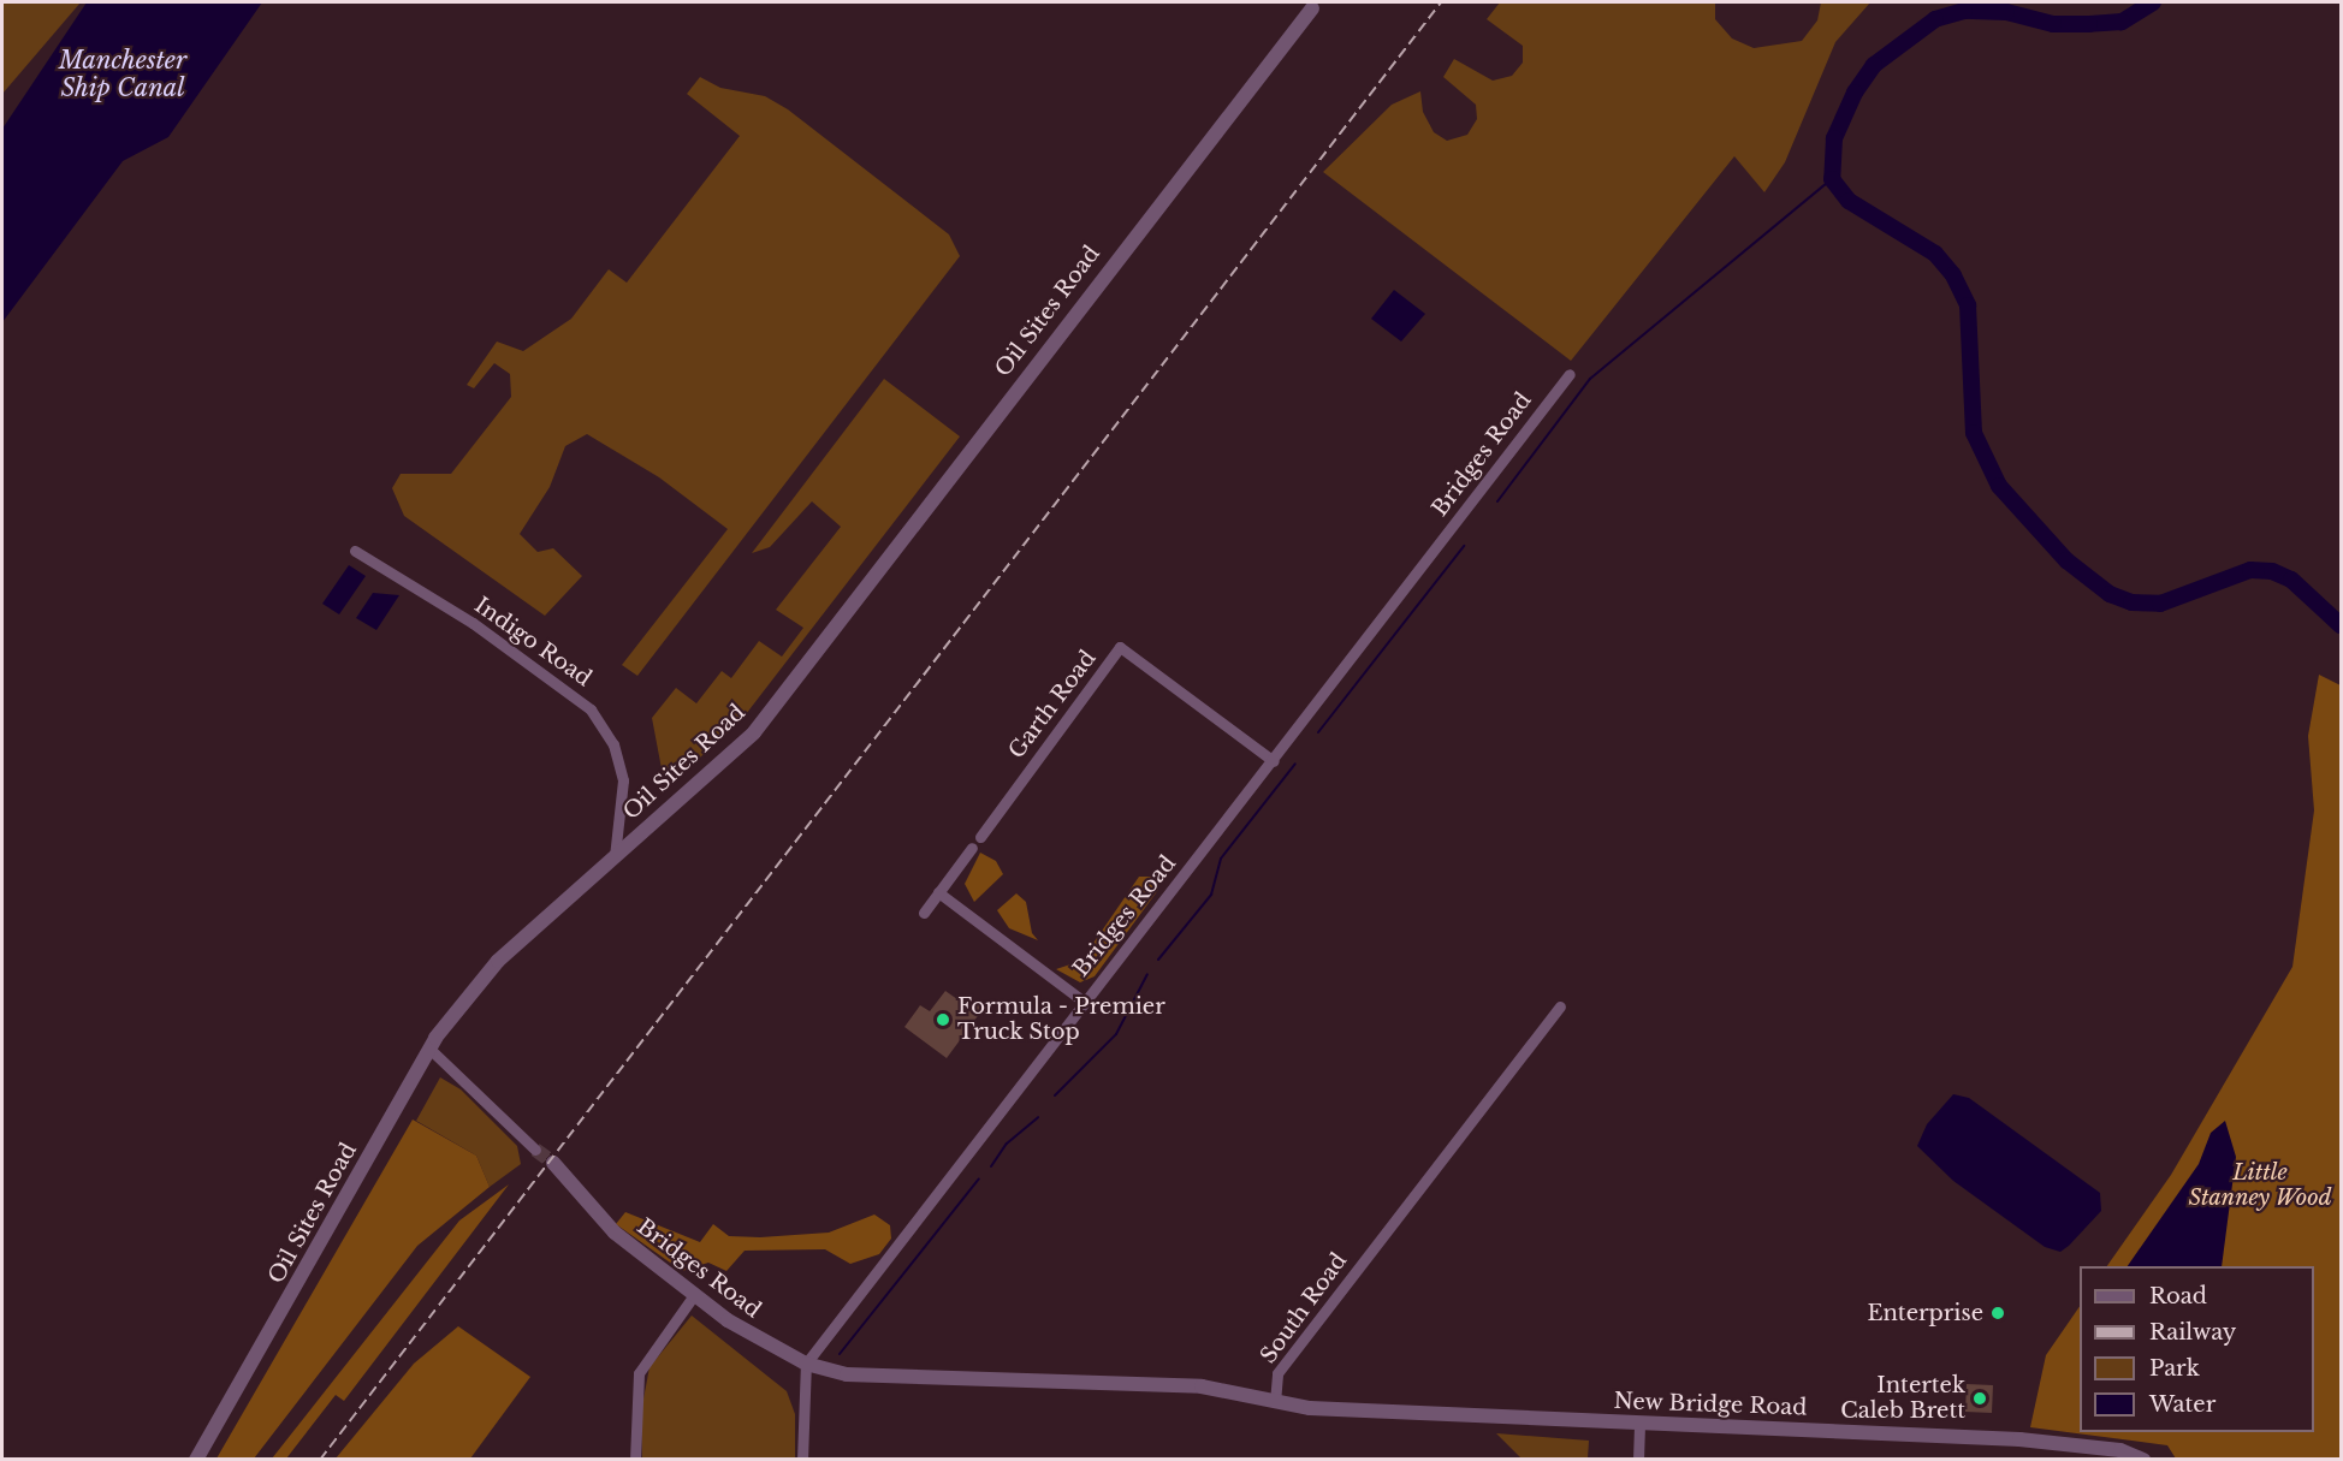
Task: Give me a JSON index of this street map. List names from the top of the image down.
{
  "streets": {
    "street": [
      "Oil Sites Road",
      "Bridges Road",
      "Indigo Road",
      "Garth Road",
      "South Road",
      "New Bridge Road"
    ]
  },
  "crossings": [
    ["Oil Sites Road", "Indigo Road"],
    ["Bridges Road", "Garth Road"],
    ["South Road", "New Bridge Road"]
  ],
  "water": ["Manchester Ship Canal"],
  "parks": ["Little Stanney Wood"],
  "places": ["Formula - Premier Truck Stop", "Enterprise", "Intertek Caleb Brett"],
  "legend": [
    "Road",
    "Railway",
    "Park",
    "Water"
  ]
}
